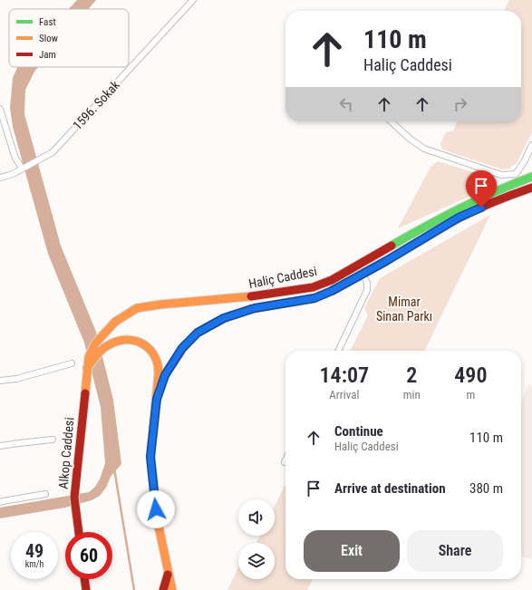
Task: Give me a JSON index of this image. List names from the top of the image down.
{
  "streets": {
    "main road": ["Haliç Caddesi", "Alkop Caddesi"],
    "street": ["1596. Sokak"]
  },
  "crossings": [
    ["Haliç Caddesi", "Alkop Caddesi"]
  ],
  "parks": ["Mimar Sinan Parkı"],
  "legend": ["Fast", "Slow", "Jam"],
  "page": {
    "turn": ["110 m", "Haliç Caddesi"],
    "eta": [
      "14:07",
      "Arrival",
      "2",
      "min",
      "490",
      "m"
    ],
    "list": [
      {
        "name": "Continue",
        "note": "Haliç Caddesi",
        "value": "110 m"
      },
      {
        "name": "Arrive at destination",
        "value": "380 m"
      }
    ],
    "buttons": ["Exit", "Share"],
    "speed": "49 km/h",
    "limit": "60"
  }
}
